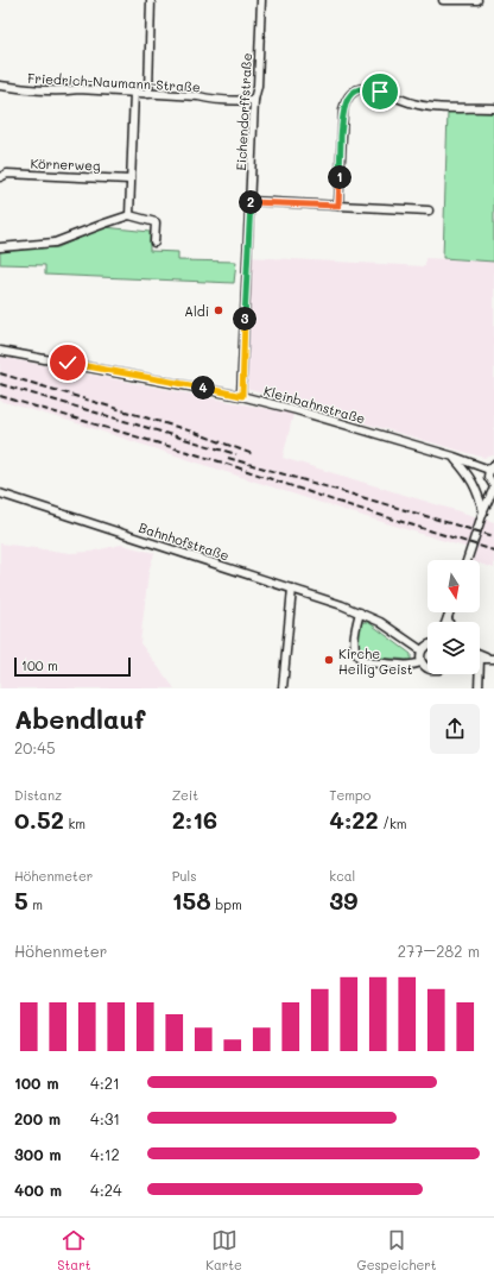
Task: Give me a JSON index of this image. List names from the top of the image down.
{
  "streets": {
    "street": [
      "Friedrich-Naumann-Straße",
      "Eichendorffstraße",
      "Körnerweg",
      "Kleinbahnstraße",
      "Bahnhofstraße"
    ]
  },
  "crossings": [
    ["Friedrich-Naumann-Straße", "Eichendorffstraße"],
    ["Eichendorffstraße", "Kleinbahnstraße"]
  ],
  "places": ["Aldi", "Kirche Heilig Geist"],
  "scale_bar": "100 m",
  "north": "bottom",
  "page": {
    "pins": [
      "1",
      "2",
      "3",
      "4"
    ],
    "scale": "100 m",
    "heading": ["Abendlauf", "20:45"],
    "stats": [
      ["Distanz", "0.52 km"],
      ["Zeit", "2:16"],
      ["Tempo", "4:22 /km"],
      ["Höhenmeter", "5 m"],
      ["Puls", "158 bpm"],
      ["kcal", "39"]
    ],
    "chart": ["Höhenmeter", "277–282 m"],
    "list": [
      {
        "name": "100 m",
        "note": "4:21"
      },
      {
        "name": "200 m",
        "note": "4:31"
      },
      {
        "name": "300 m",
        "note": "4:12"
      },
      {
        "name": "400 m",
        "note": "4:24"
      }
    ],
    "tabs": ["Start", "Karte", "Gespeichert"]
  }
}
